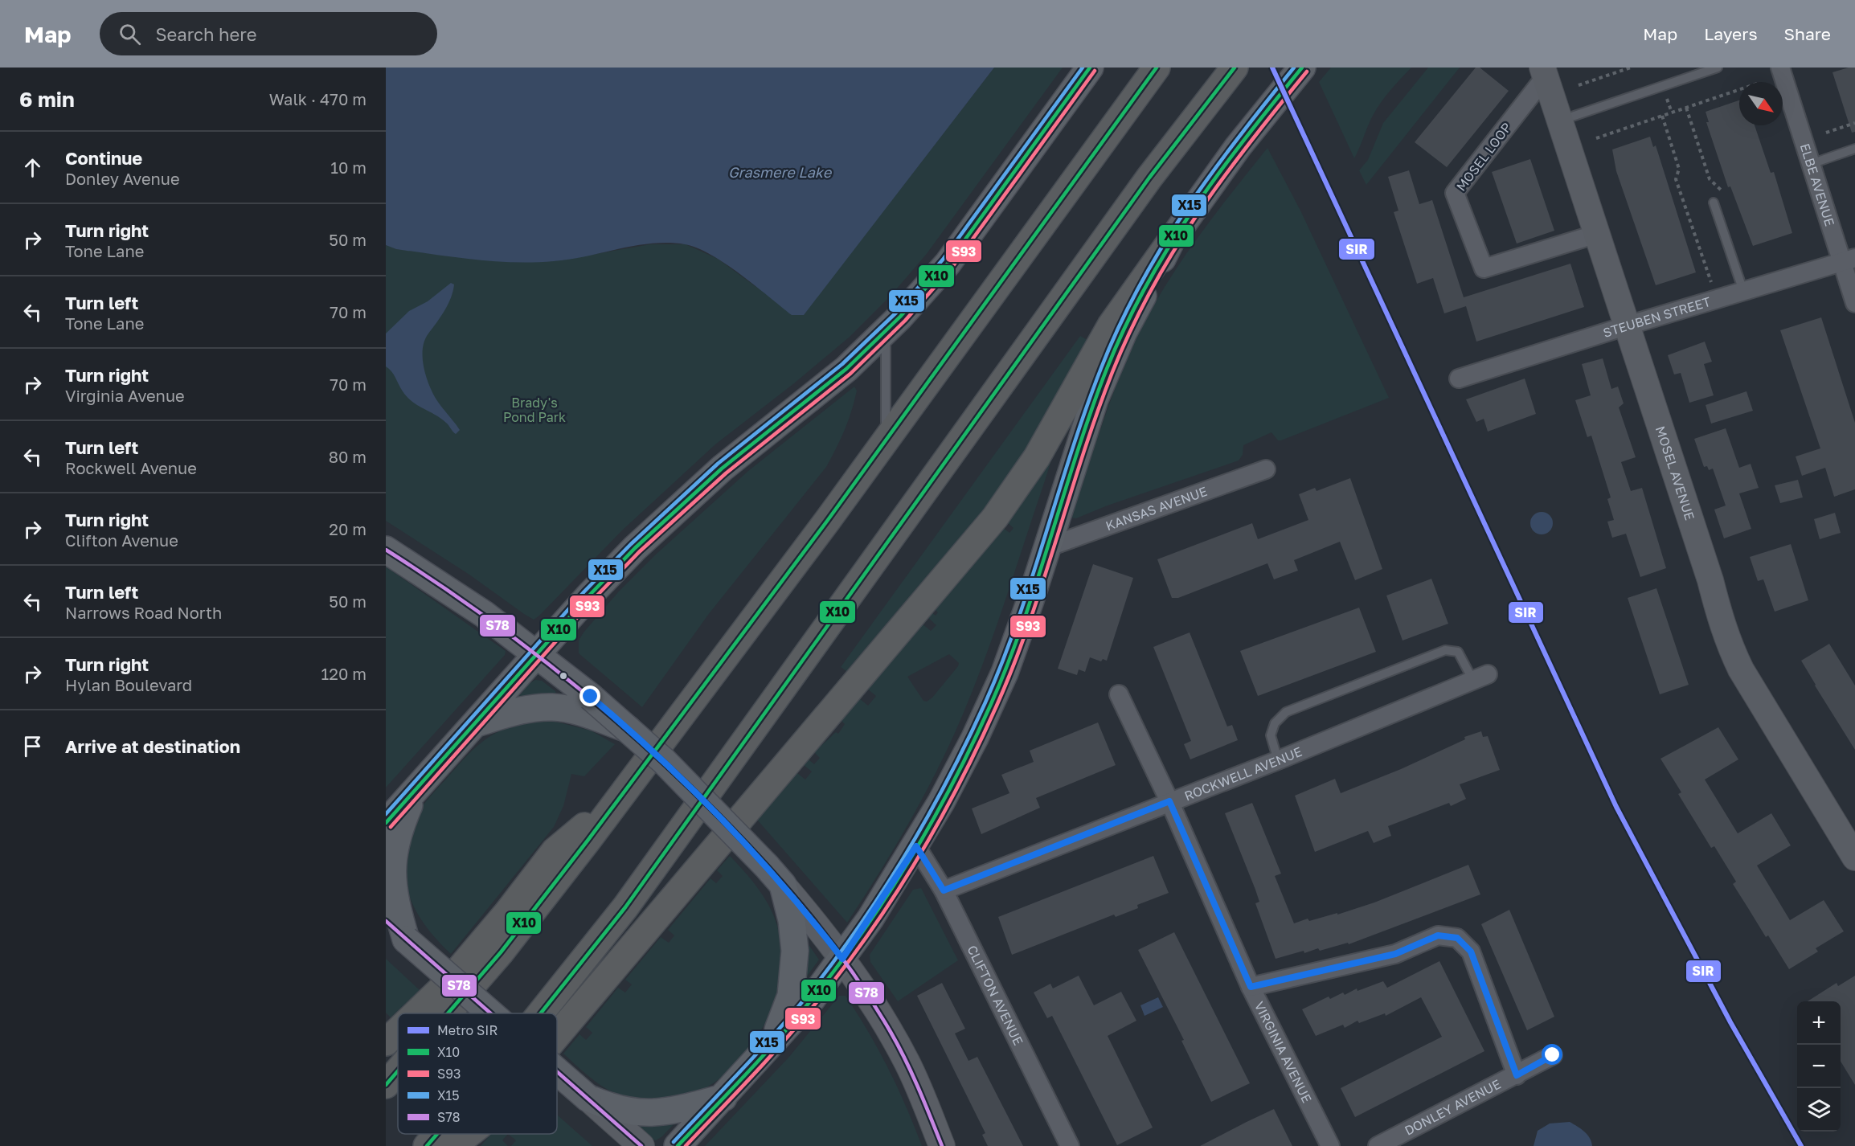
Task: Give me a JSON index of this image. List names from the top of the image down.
{
  "streets": {
    "street": [
      "MOSEL LOOP",
      "ELBE AVENUE",
      "STEUBEN STREET",
      "MOSEL AVENUE",
      "KANSAS AVENUE",
      "ROCKWELL AVENUE",
      "CLIFTON AVENUE",
      "VIRGINIA AVENUE",
      "DONLEY AVENUE"
    ]
  },
  "crossings": [
    ["MOSEL LOOP", "MOSEL AVENUE"],
    ["ELBE AVENUE", "STEUBEN STREET"],
    ["STEUBEN STREET", "MOSEL AVENUE"],
    ["ROCKWELL AVENUE", "CLIFTON AVENUE"],
    ["ROCKWELL AVENUE", "VIRGINIA AVENUE"]
  ],
  "water": ["Grasmere Lake"],
  "parks": ["Brady's Pond Park"],
  "lines": [
    "metro line SIR",
    "transit line X10",
    "transit line X15",
    "transit line S93",
    "transit line S78"
  ],
  "legend": [
    "Metro SIR",
    "X10",
    "S93",
    "X15",
    "S78"
  ],
  "north": "bottom right",
  "page": {
    "header": "Map",
    "search": "Search here",
    "nav": ["Map", "Layers", "Share"],
    "heading": ["6 min", "Walk · 470 m"],
    "list": [
      ["Continue", "Donley Avenue", "10 m"],
      ["Turn right", "Tone Lane", "50 m"],
      ["Turn left", "Tone Lane", "70 m"],
      ["Turn right", "Virginia Avenue", "70 m"],
      ["Turn left", "Rockwell Avenue", "80 m"],
      ["Turn right", "Clifton Avenue", "20 m"],
      ["Turn left", "Narrows Road North", "50 m"],
      ["Turn right", "Hylan Boulevard", "120 m"],
      "Arrive at destination"
    ],
    "map_buttons": ["+", "−"]
  }
}
